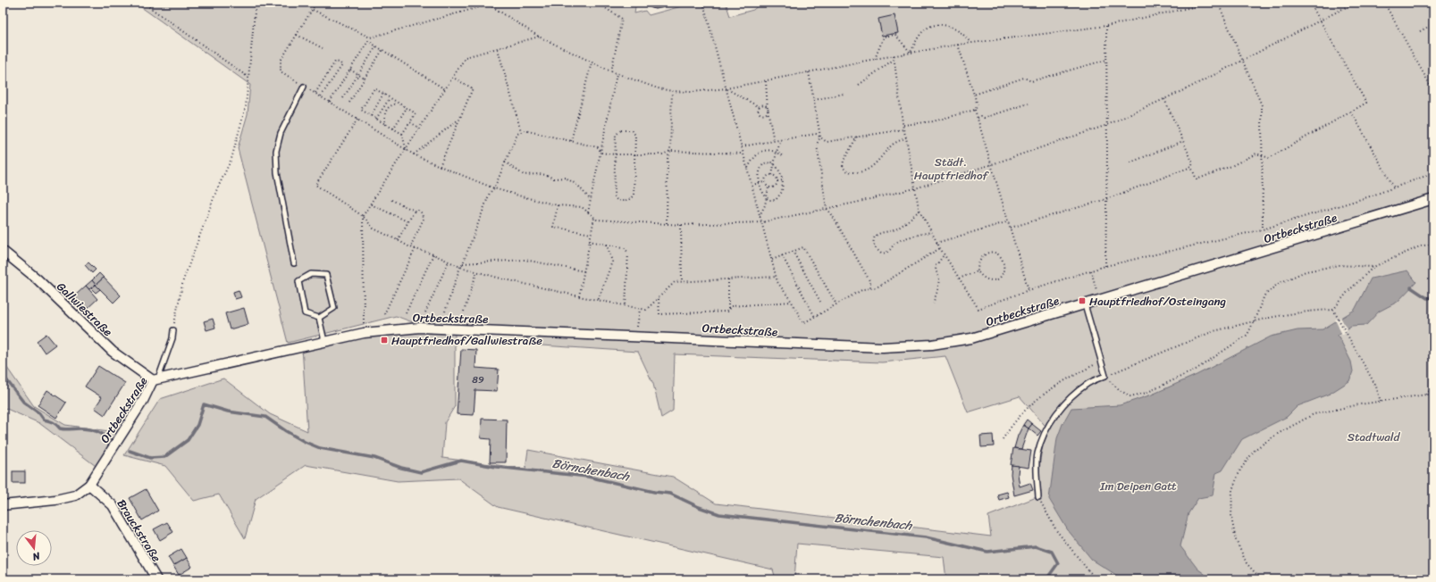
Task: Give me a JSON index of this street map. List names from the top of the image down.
{
  "streets": {
    "street": ["Ortbeckstraße", "Gallwiestraße", "Brauckstraße"]
  },
  "crossings": [
    ["Ortbeckstraße", "Gallwiestraße"],
    ["Ortbeckstraße", "Brauckstraße"]
  ],
  "water": ["Börnchenbach"],
  "parks": ["Städt. Hauptfriedhof", "Stadtwald", "Im Deipen Gatt"],
  "places": {
    "transit": ["Hauptfriedhof/Osteingang", "Hauptfriedhof/Gallwiestraße"]
  },
  "house_numbers": ["89"],
  "north": "bottom"
}
